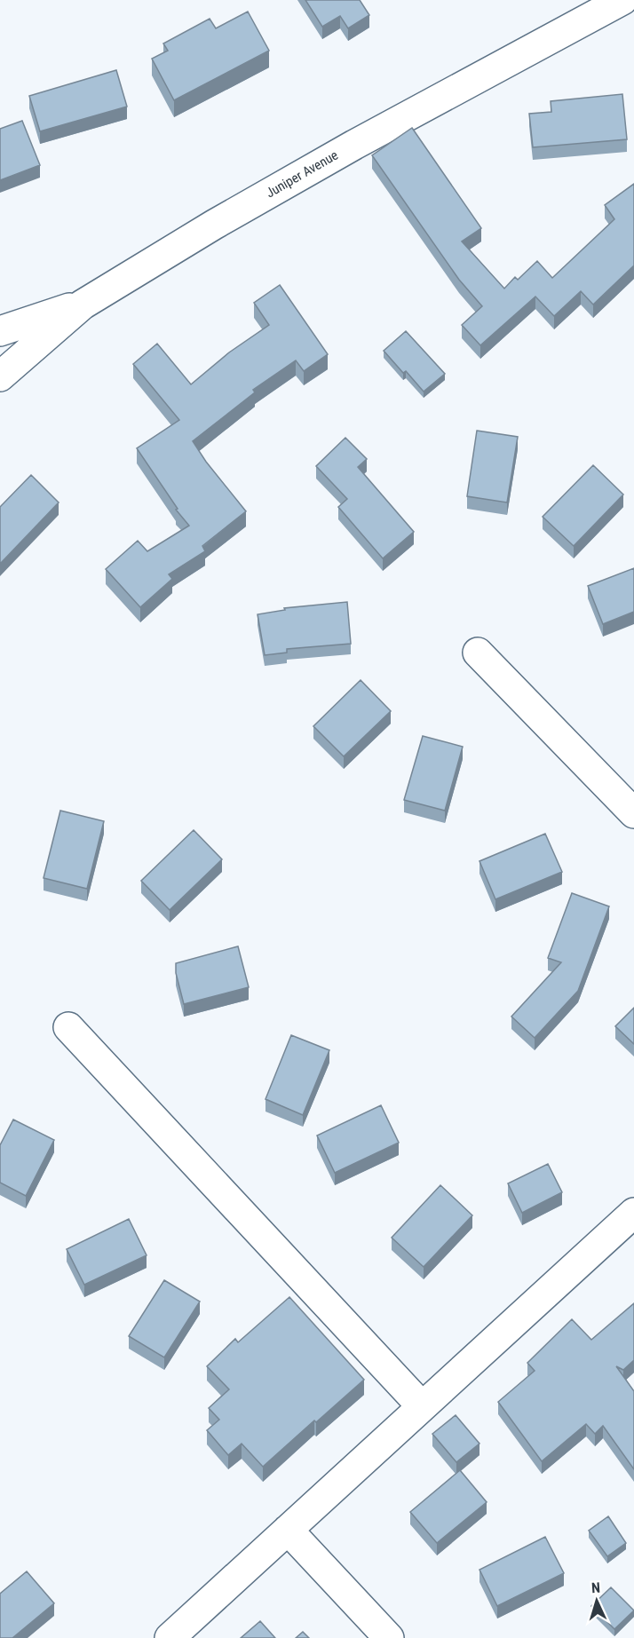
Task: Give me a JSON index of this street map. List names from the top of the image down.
{
  "streets": {
    "street": ["Juniper Avenue"]
  },
  "north": "top"
}
